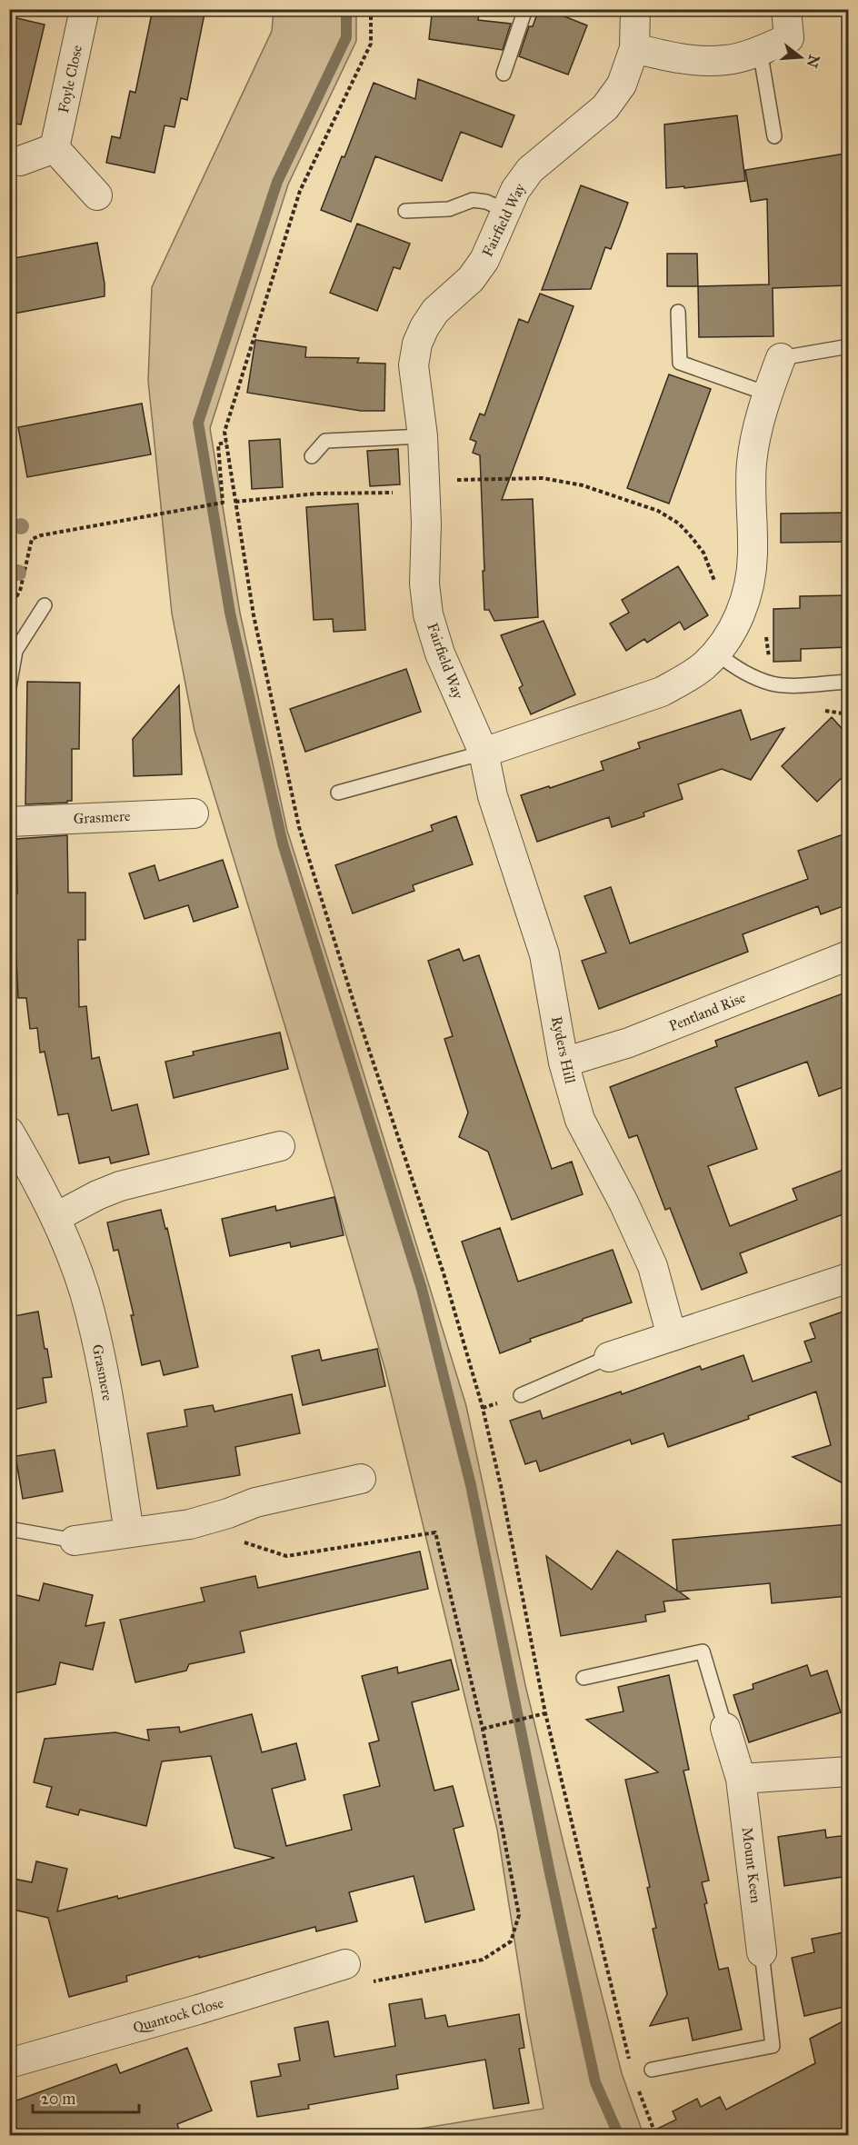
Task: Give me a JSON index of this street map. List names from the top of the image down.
{
  "streets": {
    "street": [
      "Foyle Close",
      "Fairfield Way",
      "Grasmere",
      "Pentland Rise",
      "Ryders Hill",
      "Mount Keen",
      "Quantock Close"
    ]
  },
  "crossings": [
    ["Fairfield Way", "Ryders Hill"],
    ["Pentland Rise", "Ryders Hill"]
  ],
  "scale_bar": "20 m",
  "north": "right"
}
